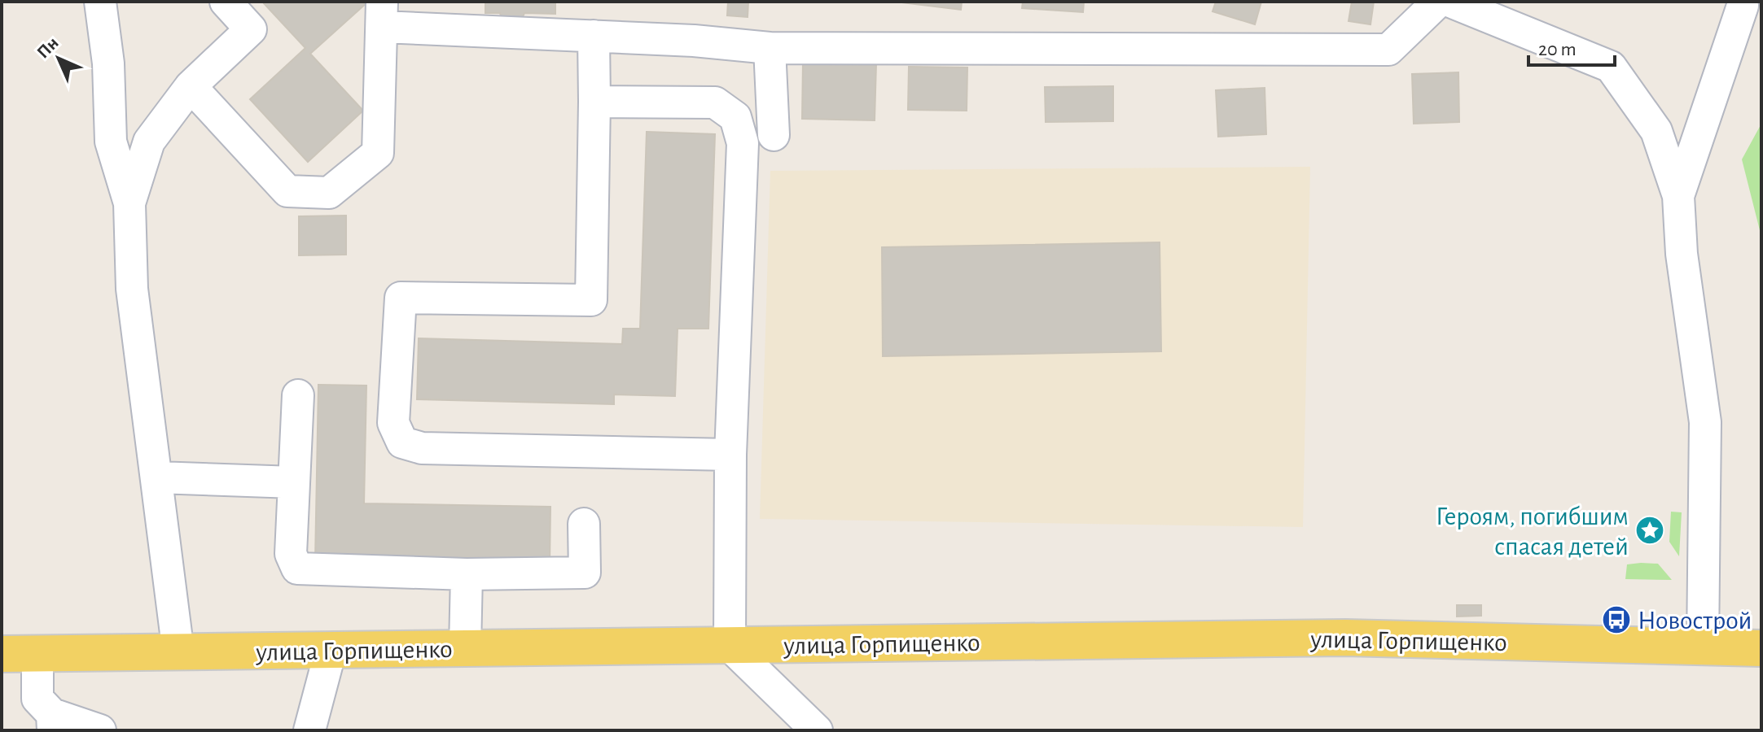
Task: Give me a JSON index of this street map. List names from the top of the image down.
{
  "streets": {
    "main road": ["улица Горпищенко"]
  },
  "places": {
    "place": ["Героям, погибшим спасая детей"],
    "bus stop": ["Новострой"]
  },
  "scale_bar": "20 m",
  "north": "top left"
}
